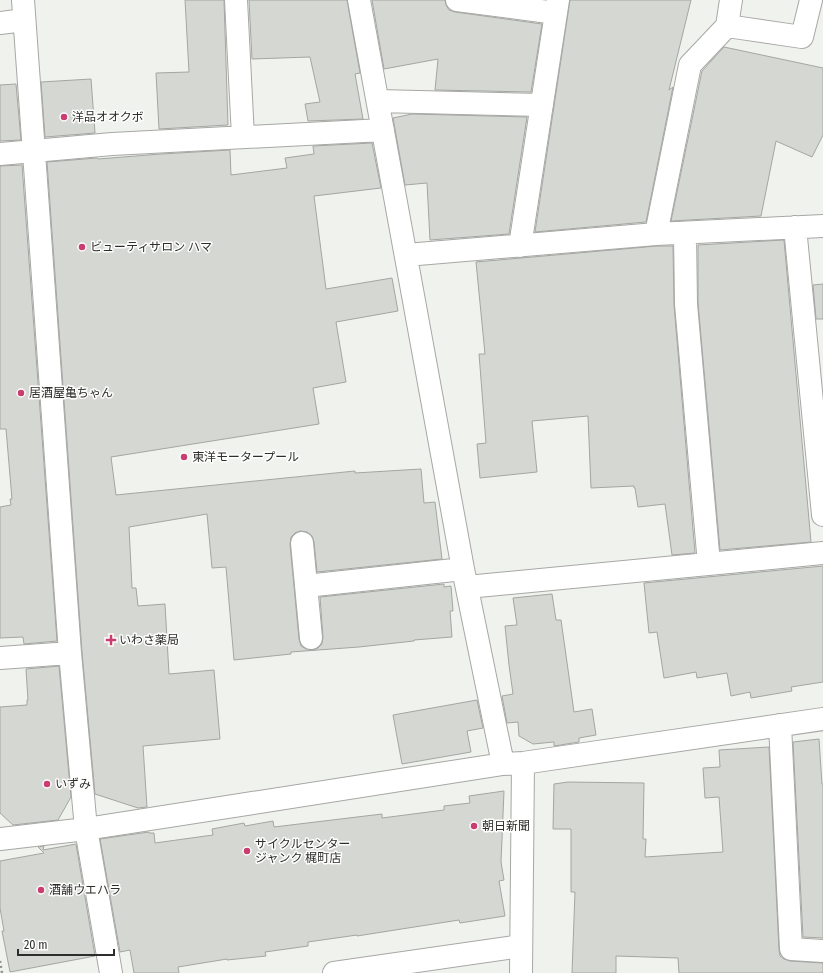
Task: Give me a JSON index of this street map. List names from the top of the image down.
{
  "places": {
    "other": [
      "洋品オオクボ",
      "ビューティサロン ハマ",
      "居酒屋亀ちゃん",
      "東洋モータープール",
      "いずみ",
      "朝日新聞",
      "サイクルセンター ジャンク 梶町店",
      "酒舗ウエハラ"
    ],
    "health": ["いわさ薬局"]
  },
  "scale_bar": "20 m"
}
